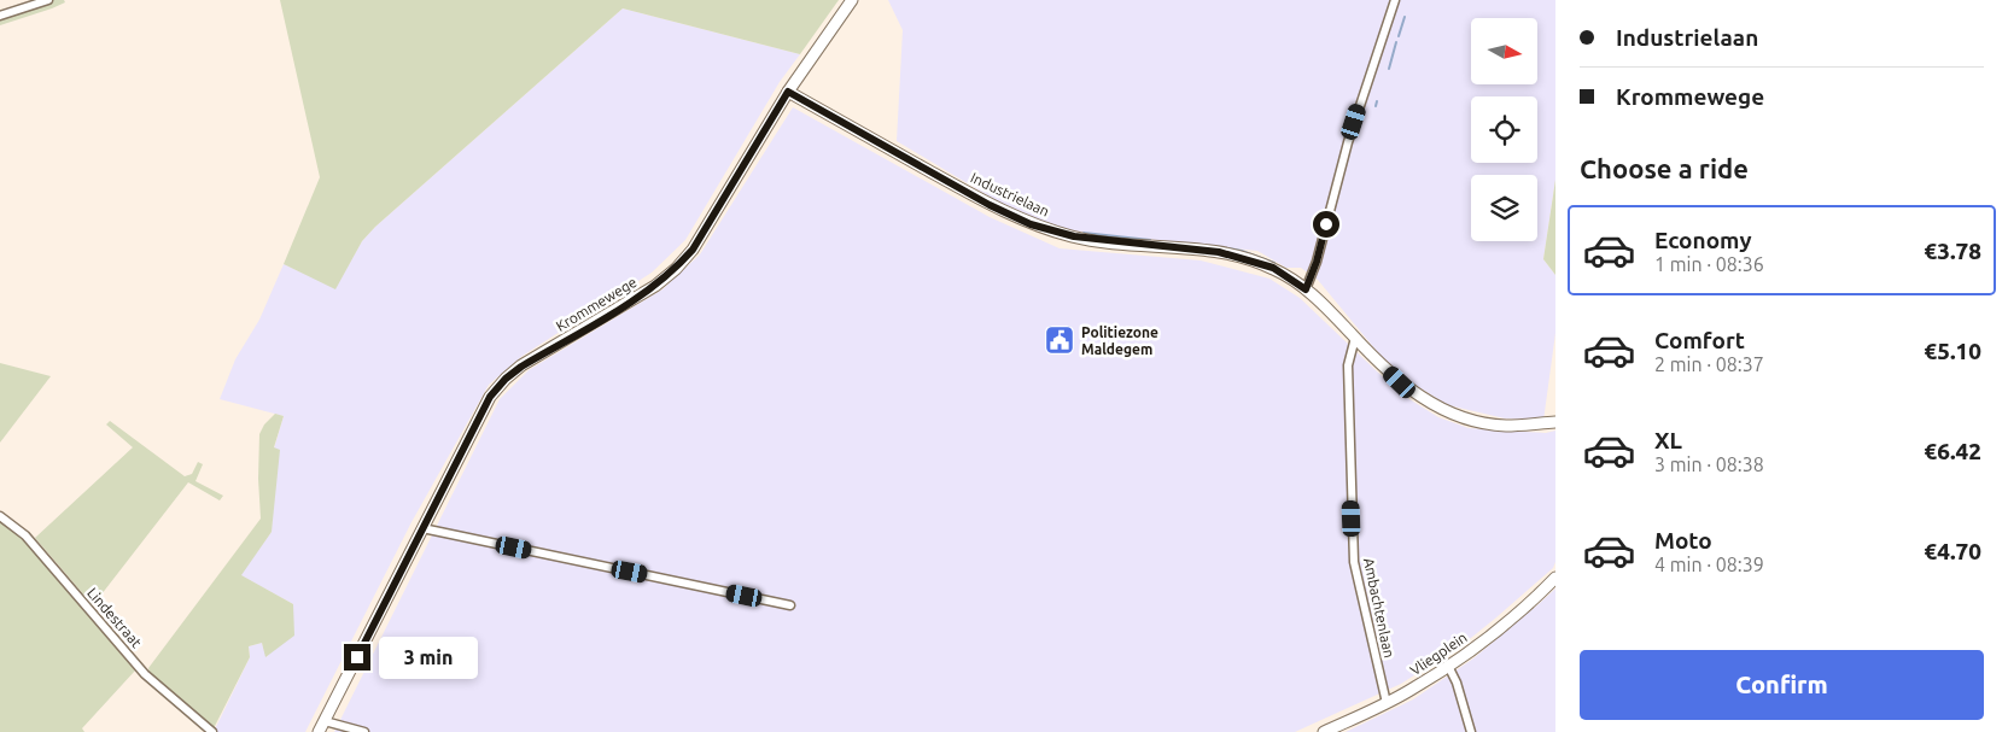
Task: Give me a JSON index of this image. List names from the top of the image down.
{
  "streets": {
    "street": [
      "Industrielaan",
      "Krommewege",
      "Ambachtenlaan",
      "Lindestraat",
      "Vliegplein"
    ]
  },
  "crossings": [
    ["Industrielaan", "Krommewege"],
    ["Industrielaan", "Ambachtenlaan"],
    ["Ambachtenlaan", "Vliegplein"]
  ],
  "places": {
    "public building": ["Politiezone Maldegem"]
  },
  "north": "right",
  "page": {
    "banner": ["Industrielaan", "Krommewege"],
    "heading": "Choose a ride",
    "list": [
      {
        "name": "Economy",
        "note": "1 min · 08:36",
        "value": "€3.78"
      },
      {
        "name": "Comfort",
        "note": "2 min · 08:37",
        "value": "€5.10"
      },
      {
        "name": "XL",
        "note": "3 min · 08:38",
        "value": "€6.42"
      },
      {
        "name": "Moto",
        "note": "4 min · 08:39",
        "value": "€4.70"
      }
    ],
    "bubble": "3 min",
    "buttons": "Confirm"
  }
}
